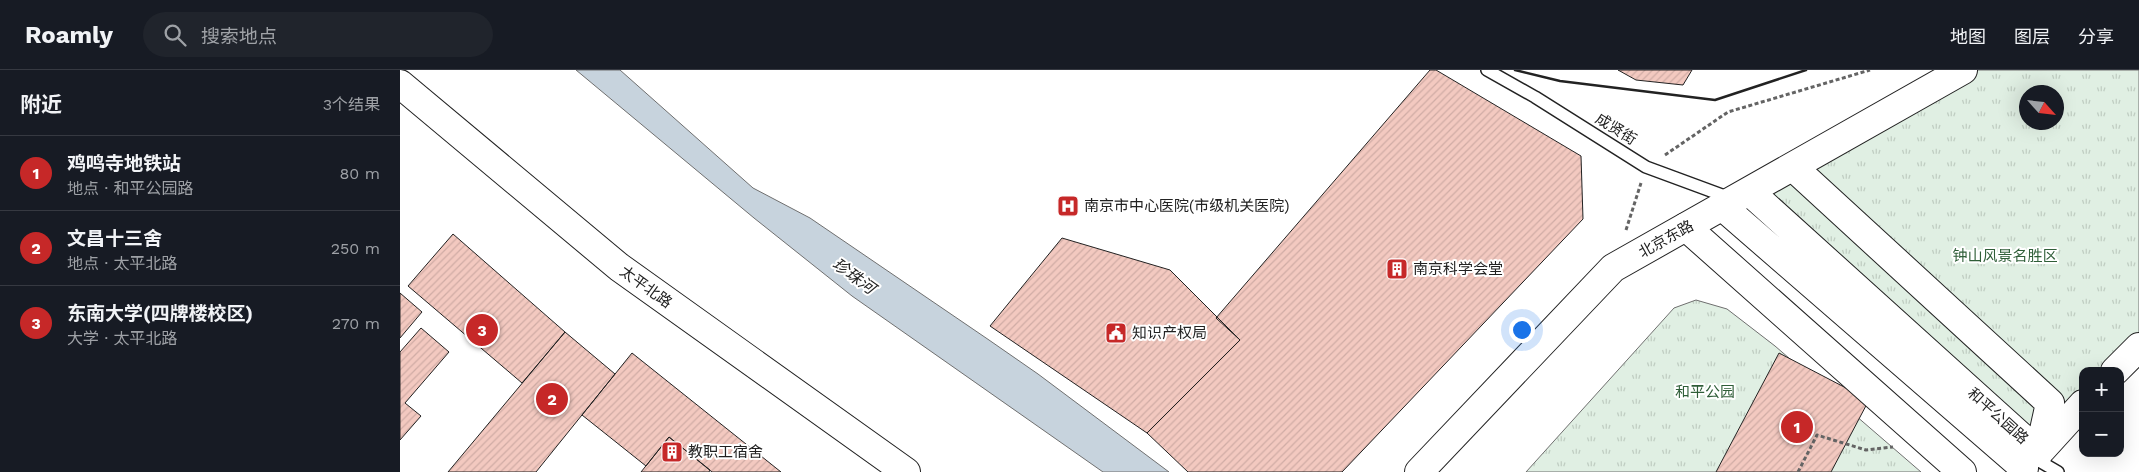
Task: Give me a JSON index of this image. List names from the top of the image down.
{
  "streets": {
    "main road": ["北京东路", "太平北路", "和平公园路"],
    "lane": ["成贤街"]
  },
  "crossings": [
    ["成贤街", "北京东路"],
    ["成贤街", "和平公园路"],
    ["北京东路", "和平公园路"]
  ],
  "water": ["珍珠河"],
  "parks": ["钟山风景名胜区", "和平公园"],
  "places": {
    "hospital": ["南京市中心医院(市级机关医院)"],
    "building": ["南京科学会堂", "教职工宿舍"],
    "public building": ["知识产权局"]
  },
  "north": "bottom right",
  "page": {
    "header": "Roamly",
    "search": "搜索地点",
    "nav": ["地图", "图层", "分享"],
    "heading": ["附近", "3个结果"],
    "list": [
      {
        "mark": "1",
        "name": "鸡鸣寺地铁站",
        "note": "地点 · 和平公园路",
        "value": "80 m"
      },
      {
        "mark": "2",
        "name": "文昌十三舍",
        "note": "地点 · 太平北路",
        "value": "250 m"
      },
      {
        "mark": "3",
        "name": "东南大学(四牌楼校区)",
        "note": "大学 · 太平北路",
        "value": "270 m"
      }
    ],
    "pins": ["3", "2", "1"],
    "map_buttons": ["+", "−"]
  }
}
